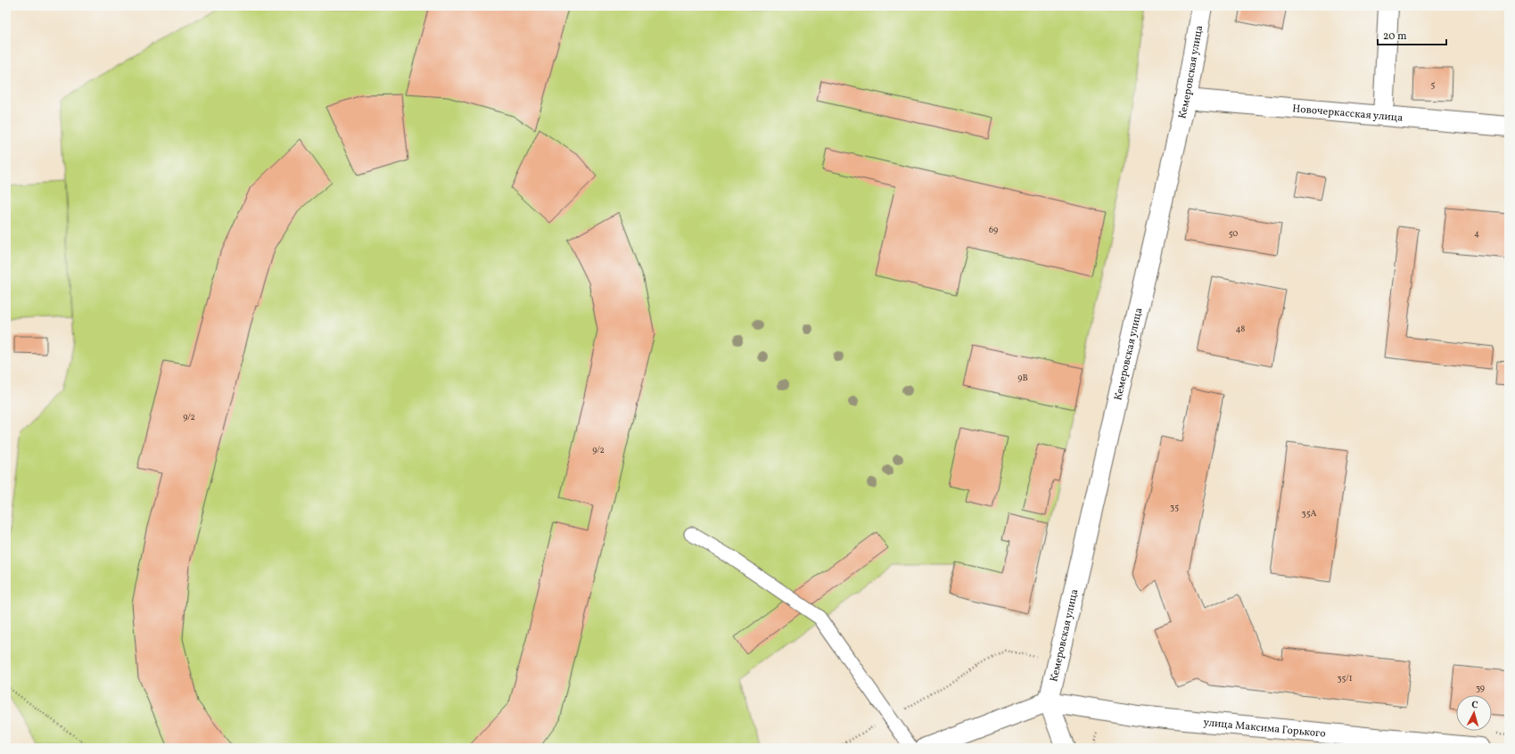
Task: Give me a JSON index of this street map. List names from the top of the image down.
{
  "streets": {
    "main road": ["Кемеровская улица", "Новочеркасская улица", "улица Максима Горького"]
  },
  "crossings": [
    ["Кемеровская улица", "Новочеркасская улица"],
    ["Кемеровская улица", "улица Максима Горького"]
  ],
  "house_numbers": [
    "5",
    "69",
    "50",
    "4",
    "48",
    "9В",
    "9/2",
    "9/2",
    "35",
    "35А",
    "35/1",
    "39"
  ],
  "scale_bar": "20 m",
  "north": "top"
}
